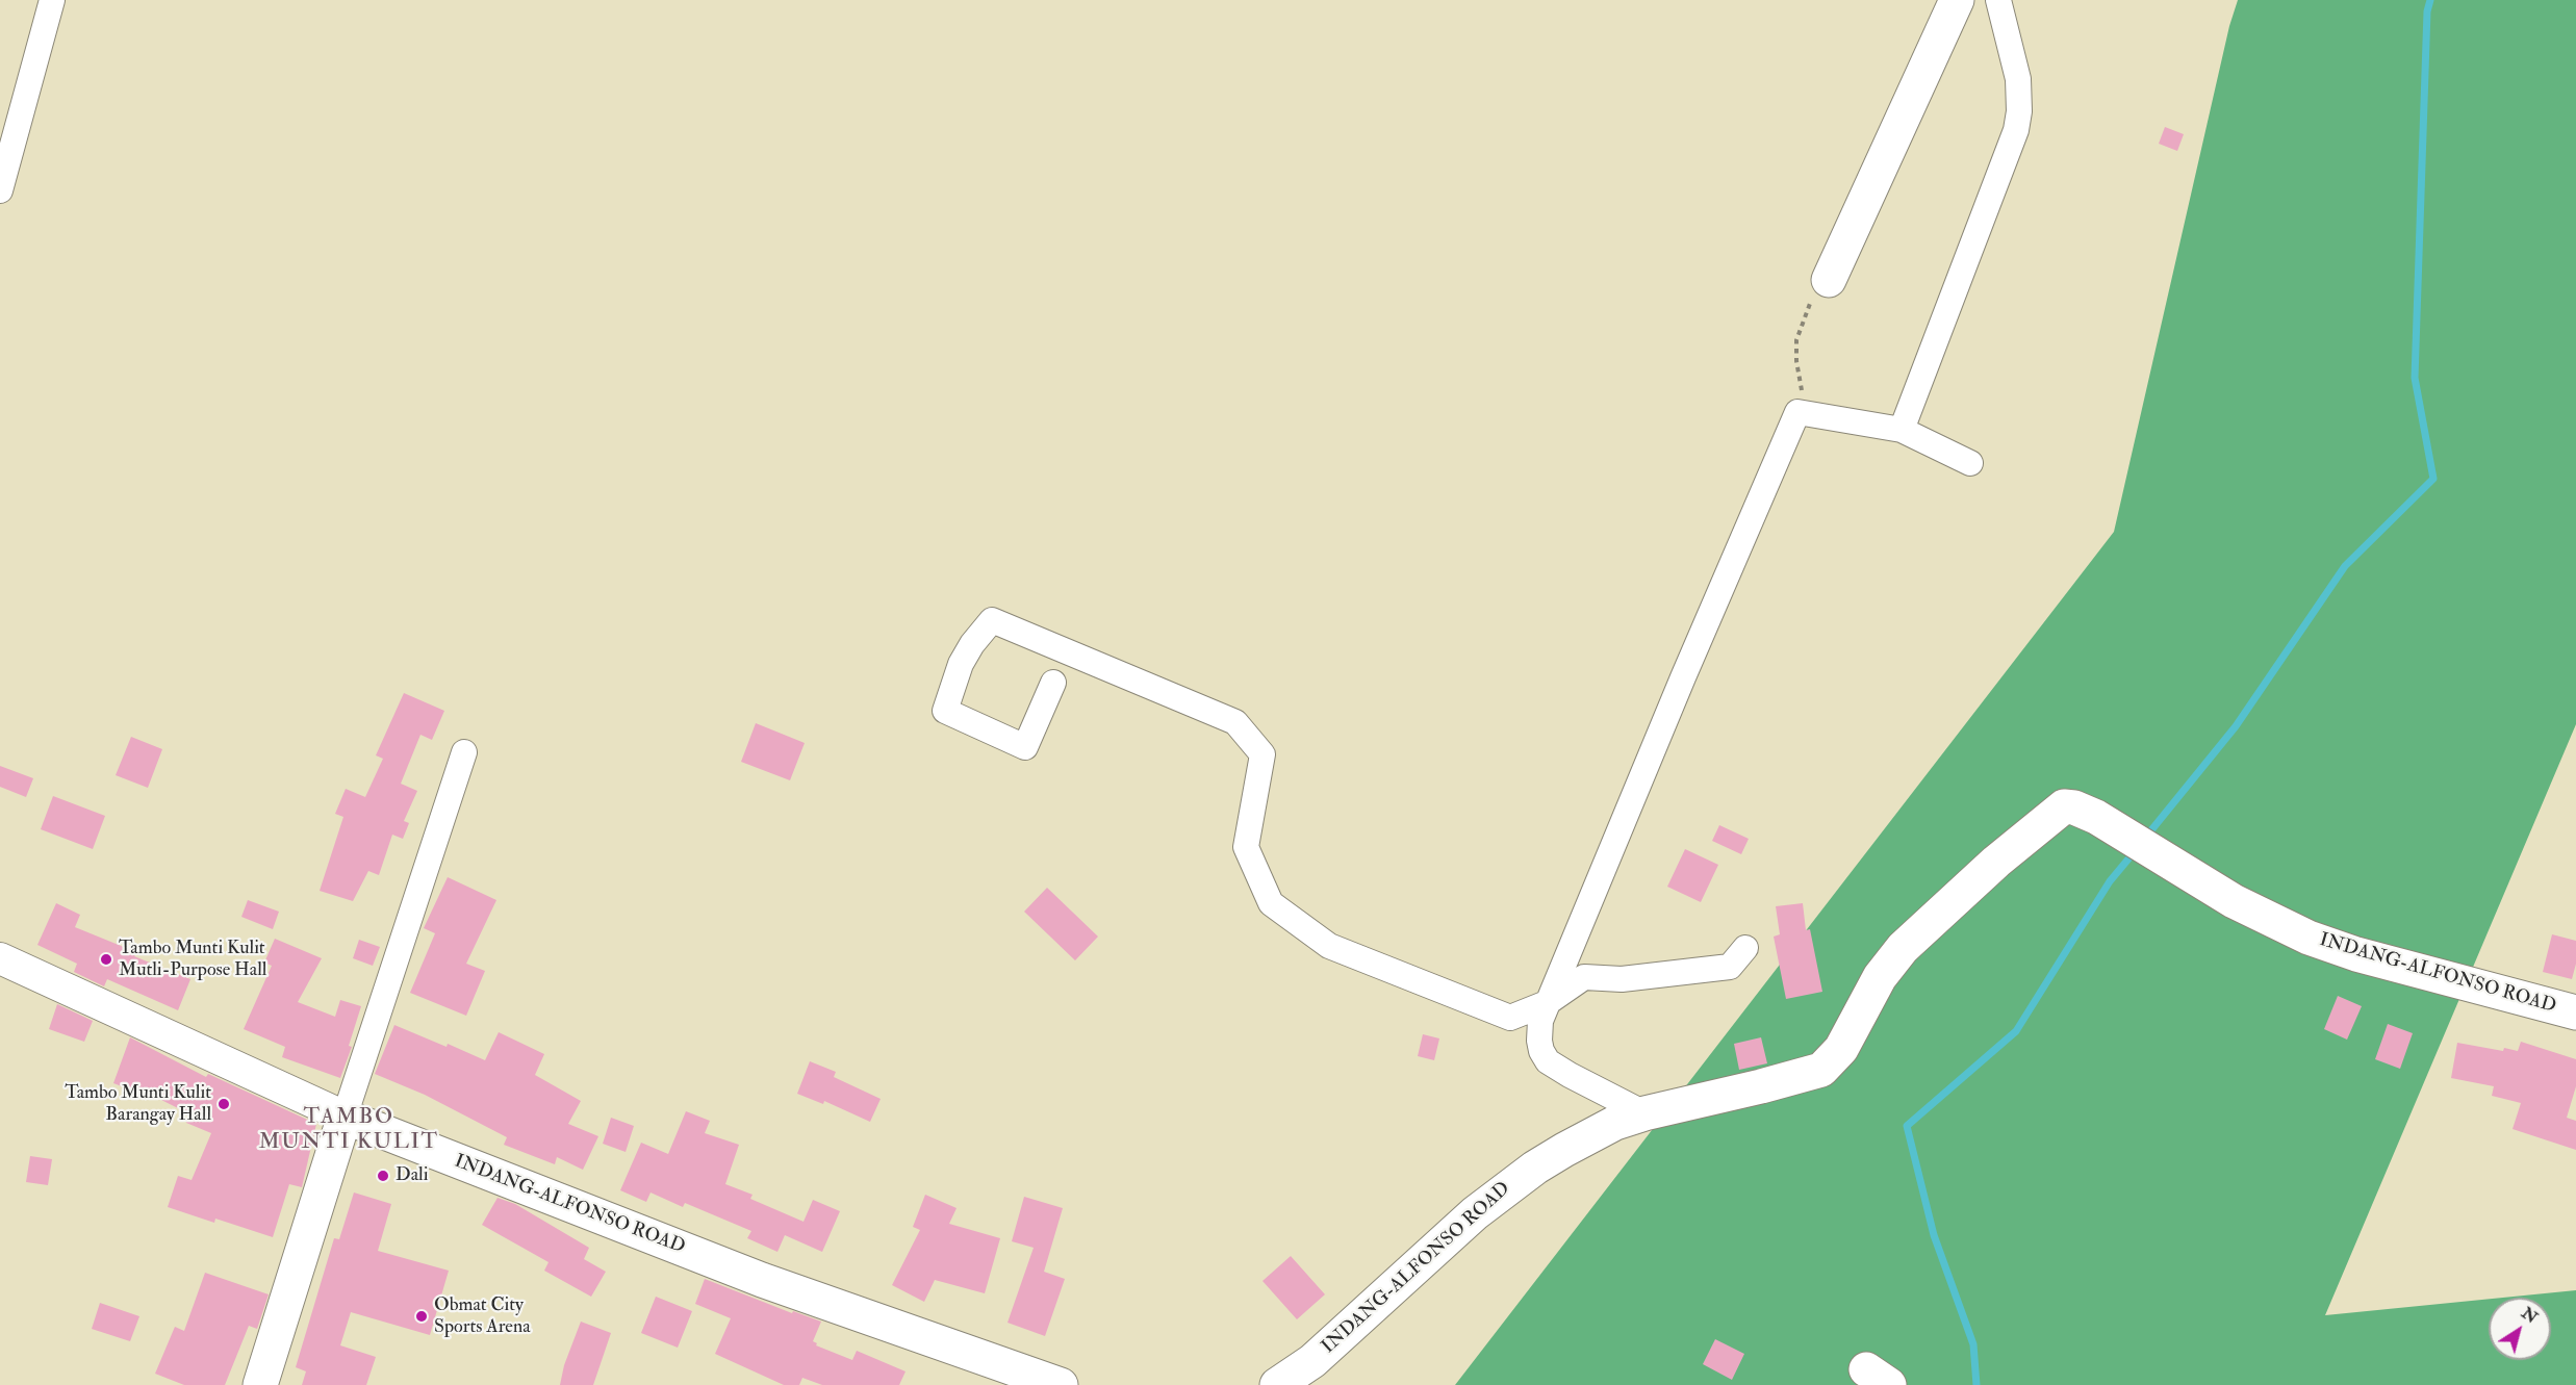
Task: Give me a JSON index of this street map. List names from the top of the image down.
{
  "streets": {
    "main road": ["INDANG-ALFONSO ROAD"]
  },
  "districts": ["TAMBO MUNTI KULIT"],
  "places": [
    "Tambo Munti Kulit Mutli-Purpose Hall",
    "Tambo Munti Kulit Barangay Hall",
    "Dali",
    "Obmat City Sports Arena"
  ],
  "north": "top right"
}
